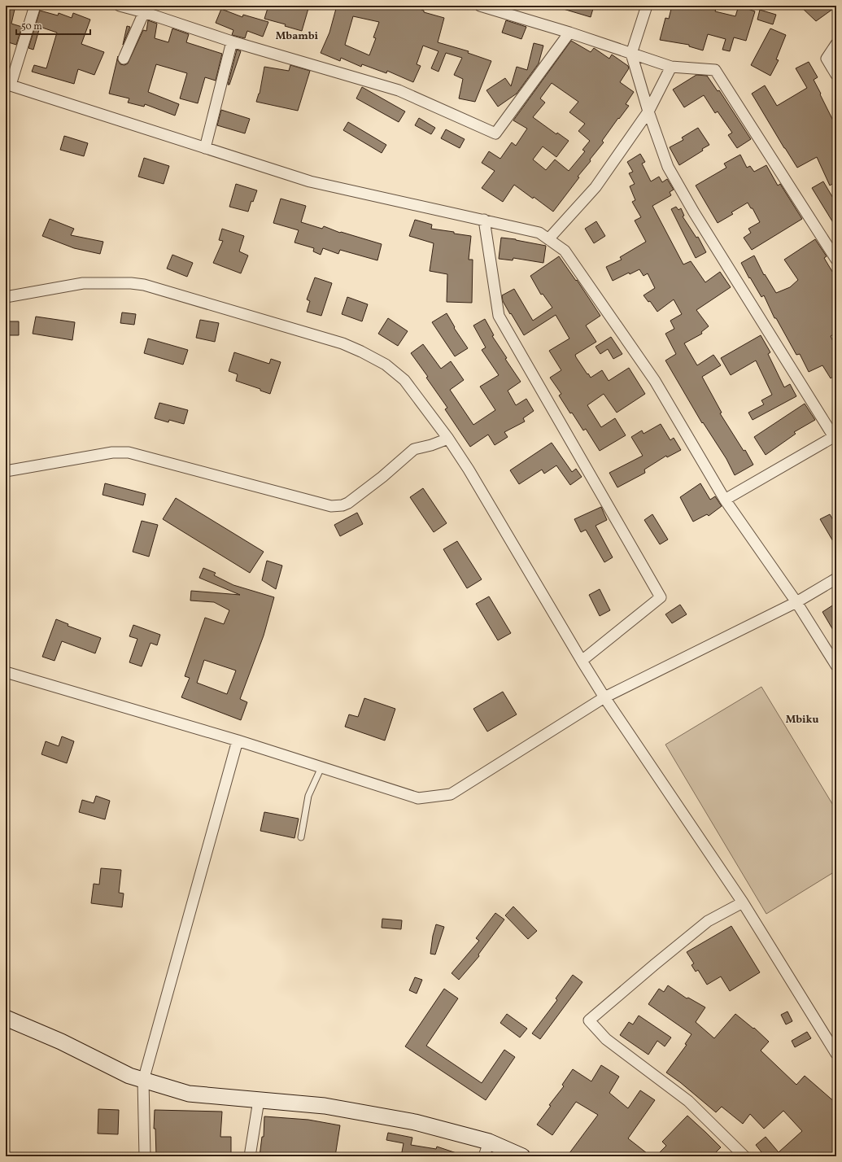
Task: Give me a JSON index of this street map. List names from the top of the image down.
{
  "districts": ["Mbambi", "Mbiku"],
  "scale_bar": "50 m"
}
